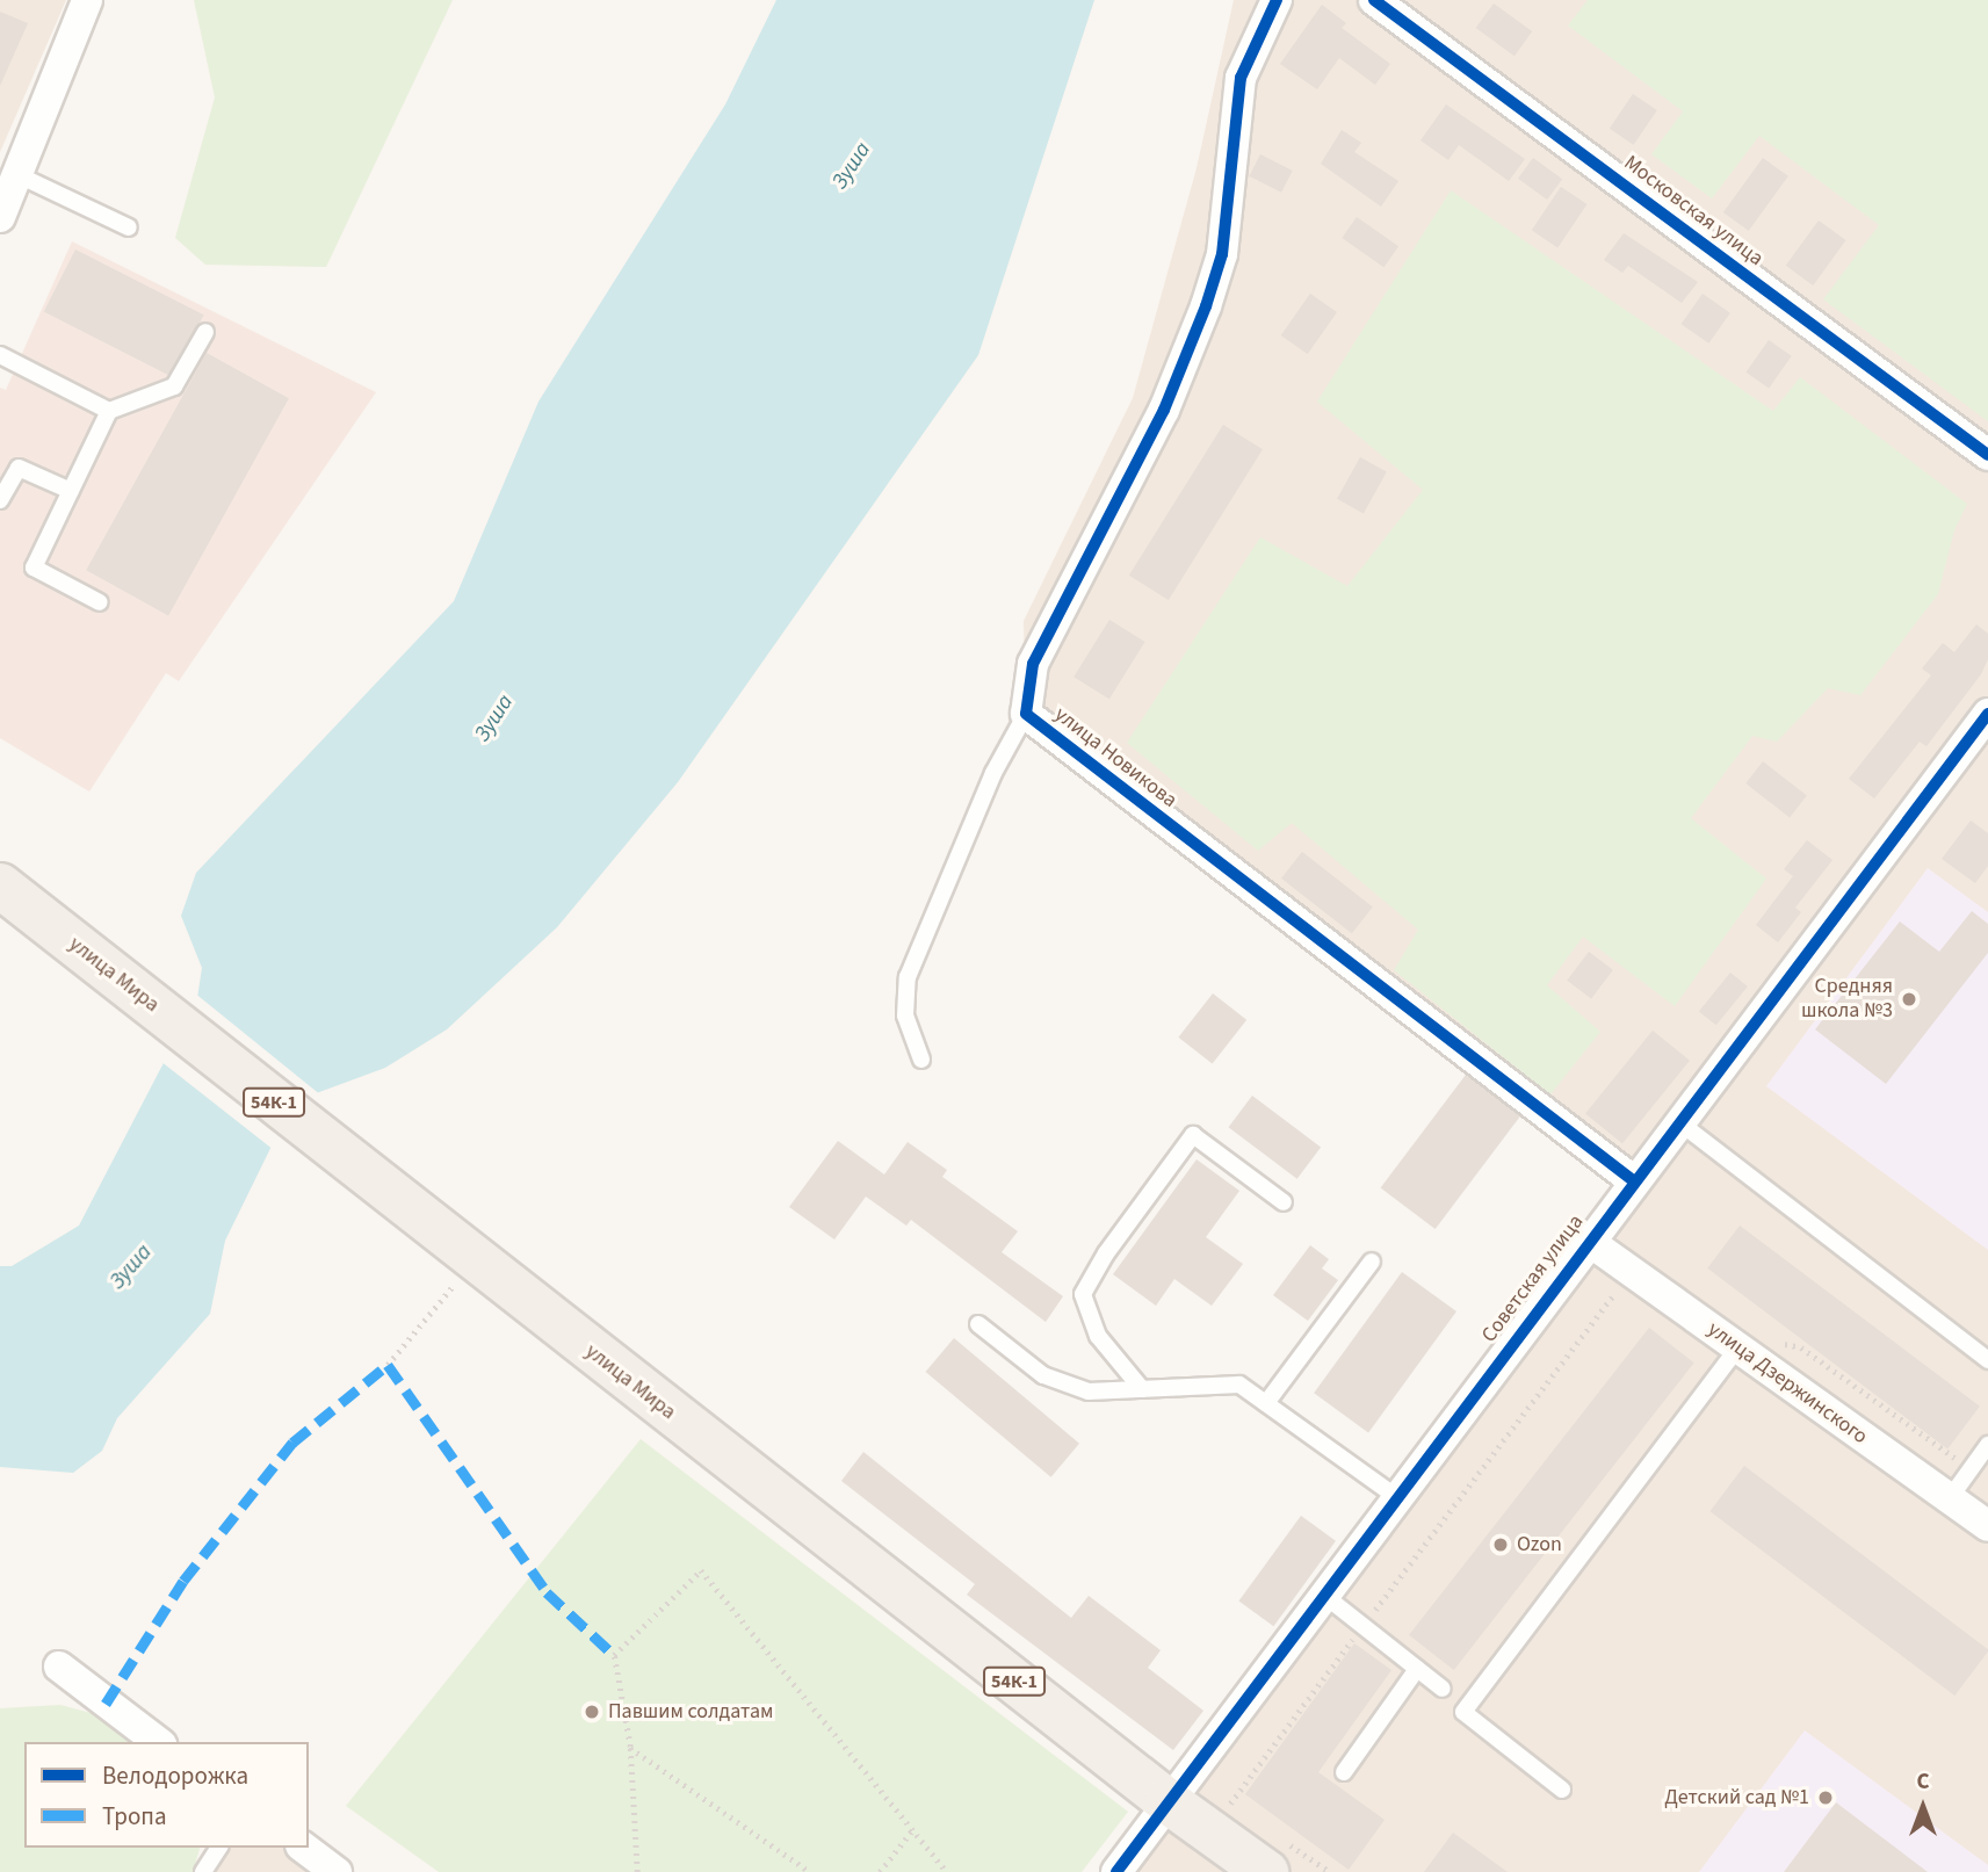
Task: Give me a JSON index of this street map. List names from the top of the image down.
{
  "streets": {
    "main road": ["улица Мира", "54К-1"],
    "street": [
      "Московская улица",
      "улица Новикова",
      "Советская улица",
      "улица Дзержинского"
    ]
  },
  "crossings": [
    ["улица Новикова", "Советская улица"],
    ["улица Мира", "Советская улица"],
    ["Советская улица", "улица Дзержинского"]
  ],
  "water": ["Зуша"],
  "places": [
    "Средняя школа №3",
    "Ozon",
    "Павшим солдатам",
    "Детский сад №1"
  ],
  "legend": ["Велодорожка", "Тропа"],
  "north": "top"
}
